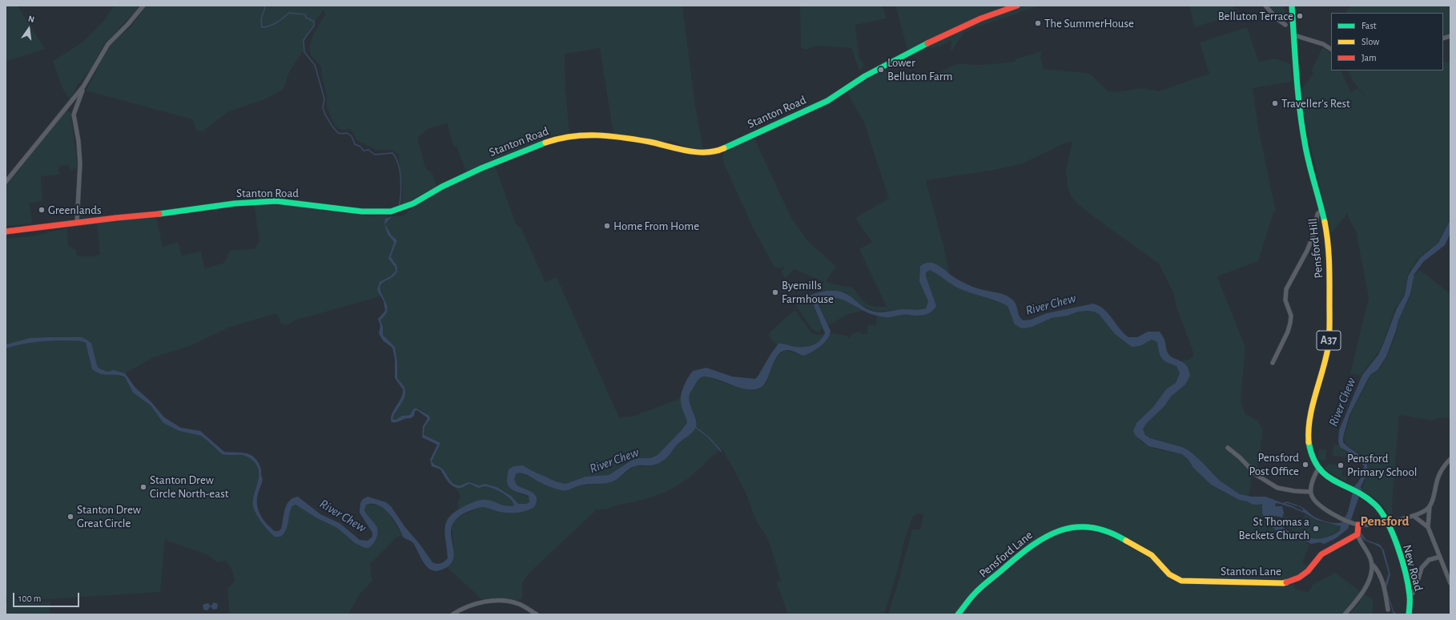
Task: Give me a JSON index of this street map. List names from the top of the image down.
{
  "streets": {
    "main road": [
      "Stanton Road",
      "Pensford Hill",
      "A37",
      "Pensford Lane",
      "New Road",
      "Stanton Lane"
    ]
  },
  "crossings": [
    ["Pensford Hill", "New Road"],
    ["Pensford Lane", "Stanton Lane"]
  ],
  "districts": ["Pensford"],
  "water": ["River Chew"],
  "places": [
    "Belluton Terrace",
    "The SummerHouse",
    "Lower Belluton Farm",
    "Traveller's Rest",
    "Greenlands",
    "Home From Home",
    "Byemills Farmhouse",
    "Pensford Post Office",
    "Pensford Primary School",
    "Stanton Drew Circle North-east",
    "Stanton Drew Great Circle",
    "St Thomas a Beckets Church"
  ],
  "legend": ["Fast", "Slow", "Jam"],
  "scale_bar": "100 m",
  "north": "top"
}
